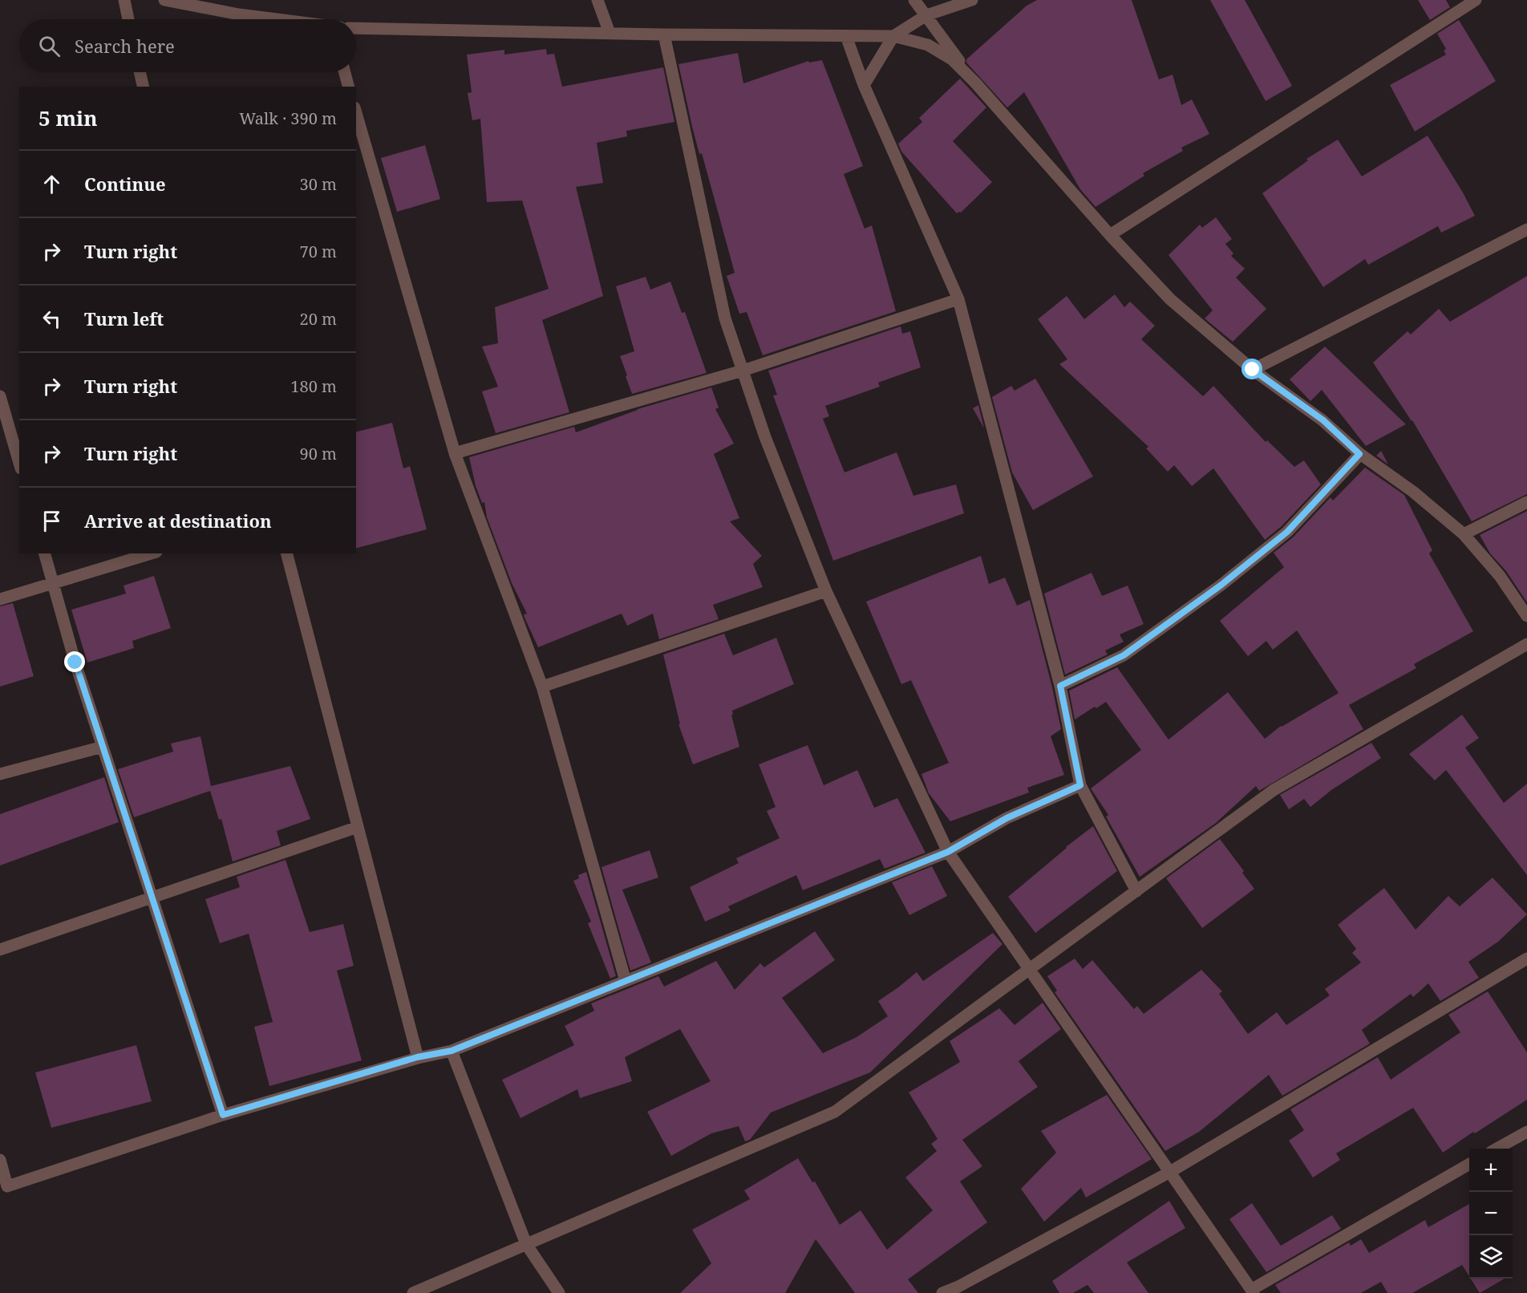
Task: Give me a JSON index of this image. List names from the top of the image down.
{
  "page": {
    "search": "Search here",
    "heading": ["5 min", "Walk · 390 m"],
    "list": [
      ["Continue", "30 m"],
      ["Turn right", "70 m"],
      ["Turn left", "20 m"],
      ["Turn right", "180 m"],
      ["Turn right", "90 m"],
      "Arrive at destination"
    ],
    "map_buttons": ["+", "−"]
  }
}
